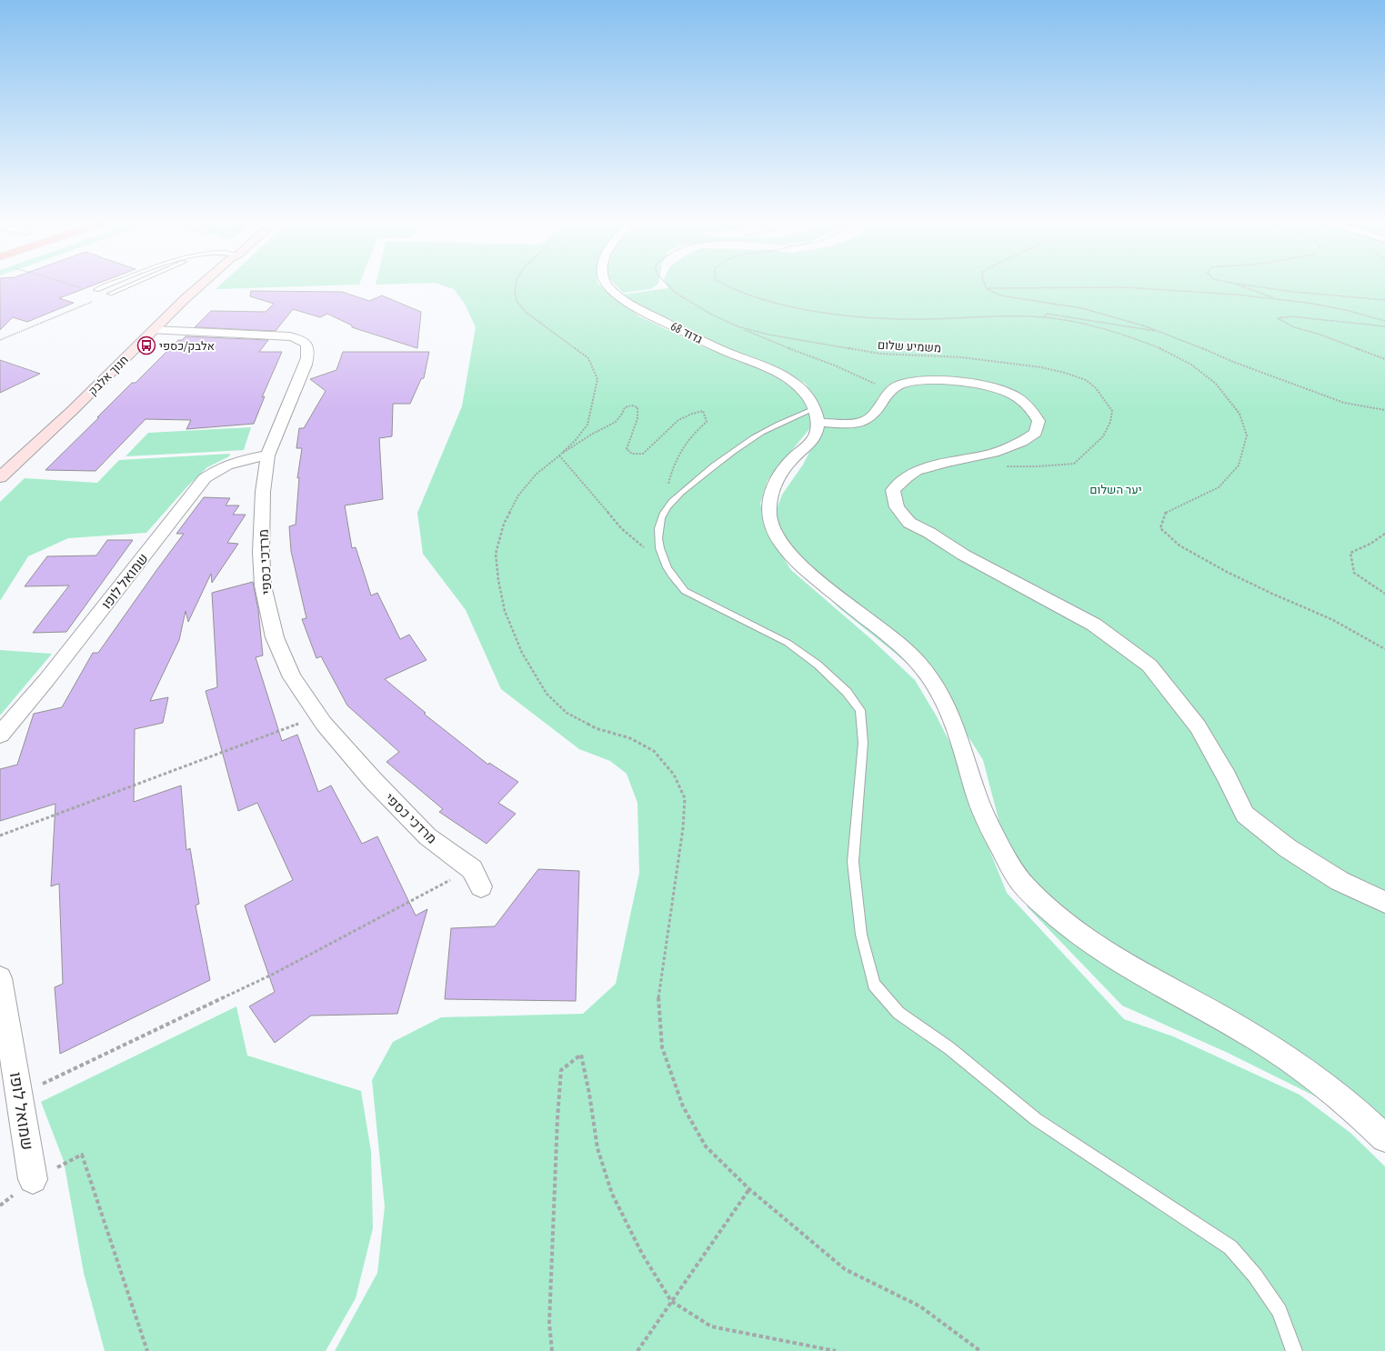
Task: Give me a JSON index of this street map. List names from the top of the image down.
{
  "streets": {
    "street": [
      "גדוד 68",
      "חנוך אלבק",
      "מרדכי כספי",
      "שמואל לופו"
    ],
    "path": ["משמיע שלום"]
  },
  "crossings": [
    ["חנוך אלבק", "מרדכי כספי"],
    ["מרדכי כספי", "שמואל לופו"]
  ],
  "parks": ["יער השלום"],
  "places": {
    "bus stop": ["אלבק/כספי"]
  }
}
